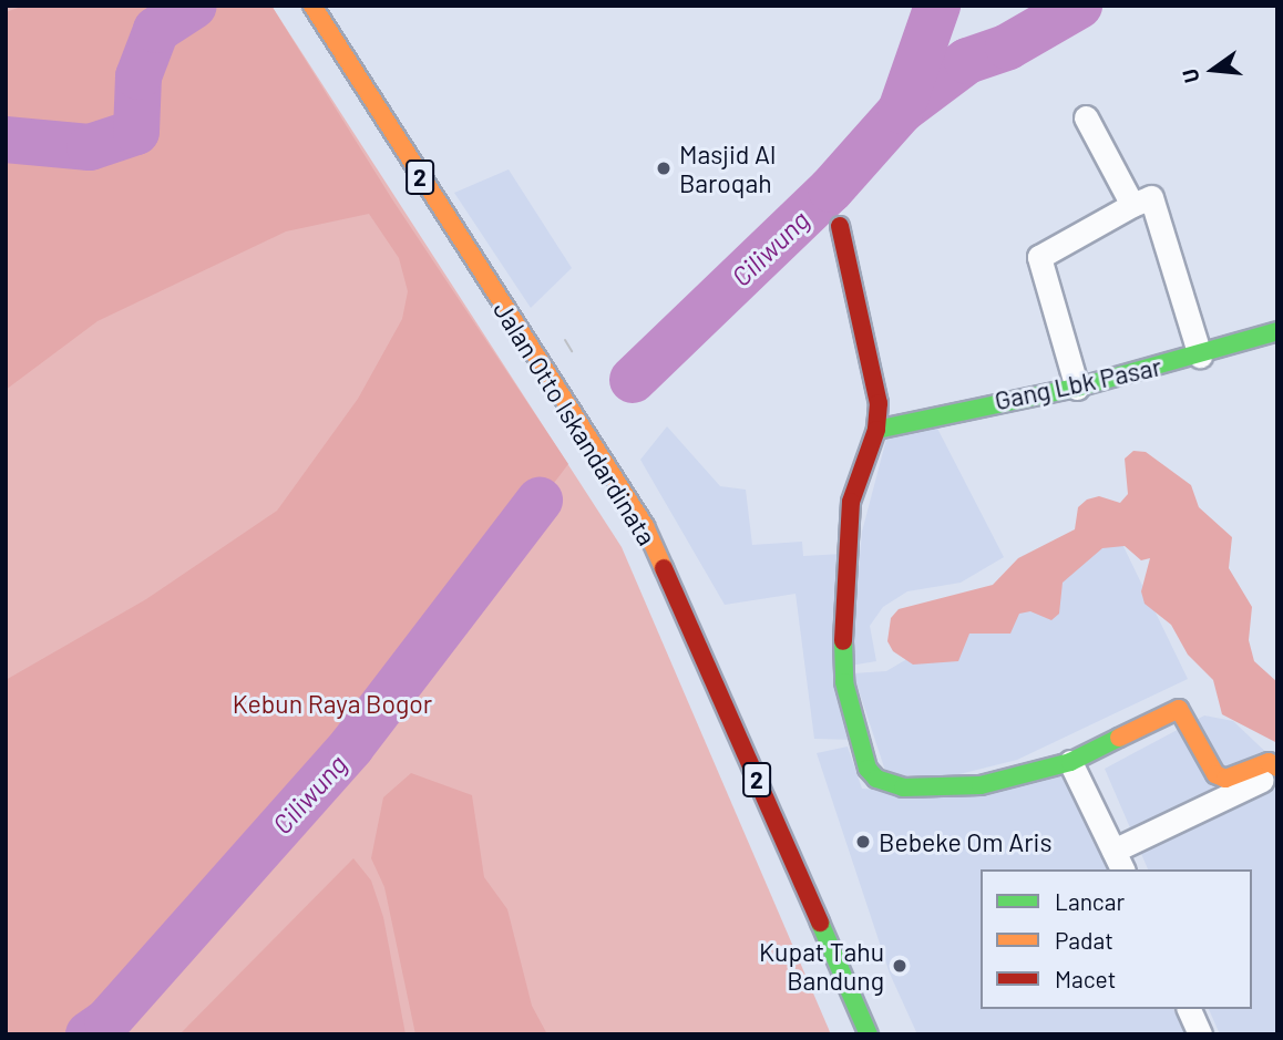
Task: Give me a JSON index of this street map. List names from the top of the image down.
{
  "streets": {
    "street": ["2", "Gang Lbk Pasar", "Jalan Otto Iskandardinata"]
  },
  "water": ["Ciliwung"],
  "parks": ["Kebun Raya Bogor"],
  "places": ["Masjid Al Baroqah", "Bebeke Om Aris", "Kupat Tahu Bandung"],
  "legend": ["Lancar", "Padat", "Macet"],
  "north": "left"
}
